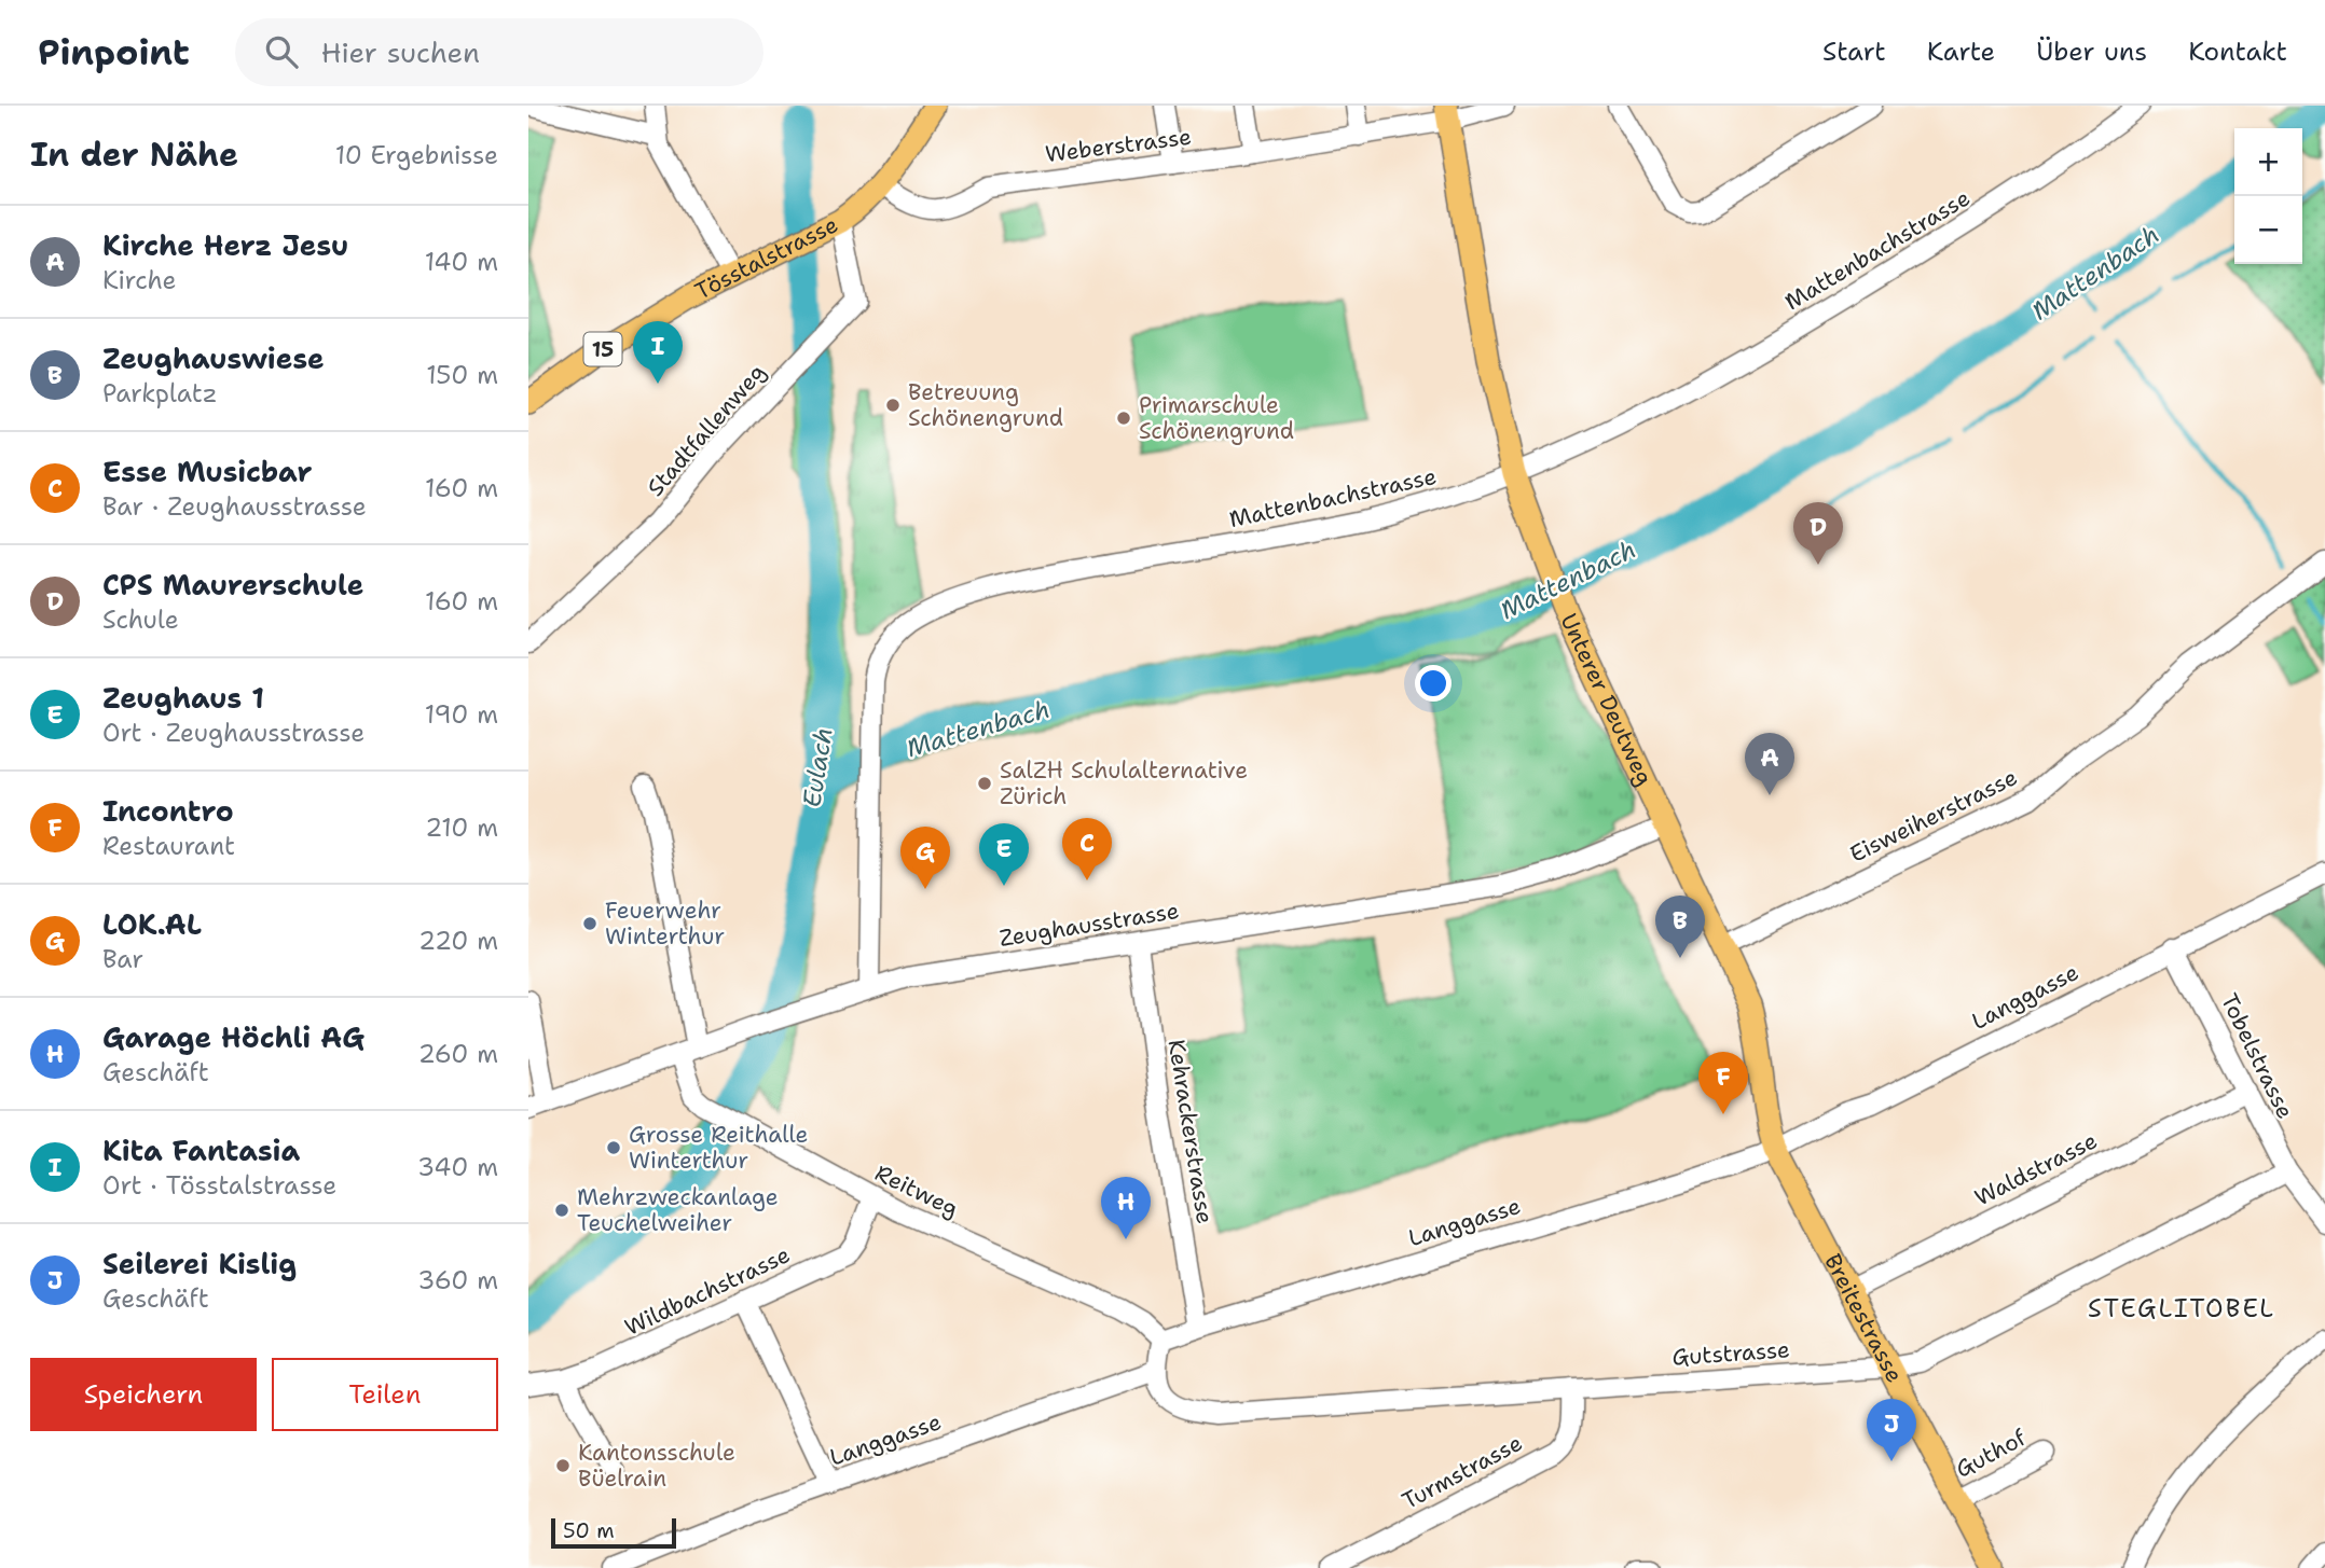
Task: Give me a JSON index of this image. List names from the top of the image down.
{
  "streets": {
    "main road": [
      "Tösstalstrasse",
      "15",
      "Unterer Deutweg",
      "Breitestrasse"
    ],
    "street": [
      "Weberstrasse",
      "Mattenbachstrasse",
      "Stadtfallenweg",
      "Eisweiherstrasse",
      "Zeughausstrasse",
      "Langgasse",
      "Tobelstrasse",
      "Kehrackerstrasse",
      "Waldstrasse",
      "Reitweg",
      "Wildbachstrasse",
      "Gutstrasse",
      "Guthof",
      "Turmstrasse"
    ]
  },
  "crossings": [
    ["Weberstrasse", "Tösstalstrasse"],
    ["Weberstrasse", "Unterer Deutweg"],
    ["Mattenbachstrasse", "Unterer Deutweg"],
    ["Mattenbachstrasse", "Zeughausstrasse"],
    ["Tösstalstrasse", "Stadtfallenweg"],
    ["Unterer Deutweg", "Eisweiherstrasse"],
    ["Unterer Deutweg", "Zeughausstrasse"],
    ["Unterer Deutweg", "Langgasse"],
    ["Unterer Deutweg", "Breitestrasse"],
    ["Zeughausstrasse", "Kehrackerstrasse"],
    ["Zeughausstrasse", "Reitweg"],
    ["Langgasse", "Tobelstrasse"],
    ["Langgasse", "Kehrackerstrasse"],
    ["Langgasse", "Reitweg"],
    ["Langgasse", "Breitestrasse"],
    ["Langgasse", "Gutstrasse"],
    ["Tobelstrasse", "Waldstrasse"],
    ["Tobelstrasse", "Gutstrasse"],
    ["Waldstrasse", "Breitestrasse"],
    ["Reitweg", "Wildbachstrasse"],
    ["Breitestrasse", "Gutstrasse"],
    ["Breitestrasse", "Guthof"],
    ["Gutstrasse", "Turmstrasse"]
  ],
  "districts": ["STEGLITOBEL"],
  "water": ["Mattenbach", "Eulach"],
  "places": [
    "Betreuung Schönengrund",
    "Primarschule Schönengrund",
    "SalZH Schulalternative Zürich",
    "Feuerwehr Winterthur",
    "Grosse Reithalle Winterthur",
    "Mehrzweckanlage Teuchelweiher",
    "Kantonsschule Büelrain"
  ],
  "scale_bar": "50 m",
  "page": {
    "header": "Pinpoint",
    "search": "Hier suchen",
    "nav": [
      "Start",
      "Karte",
      "Über uns",
      "Kontakt"
    ],
    "heading": ["In der Nähe", "10 Ergebnisse"],
    "map_buttons": ["+", "−"],
    "list": [
      {
        "mark": "A",
        "name": "Kirche Herz Jesu",
        "note": "Kirche",
        "value": "140 m"
      },
      {
        "mark": "B",
        "name": "Zeughauswiese",
        "note": "Parkplatz",
        "value": "150 m"
      },
      {
        "mark": "C",
        "name": "Esse Musicbar",
        "note": "Bar · Zeughausstrasse",
        "value": "160 m"
      },
      {
        "mark": "D",
        "name": "CPS Maurerschule",
        "note": "Schule",
        "value": "160 m"
      },
      {
        "mark": "E",
        "name": "Zeughaus 1",
        "note": "Ort · Zeughausstrasse",
        "value": "190 m"
      },
      {
        "mark": "F",
        "name": "Incontro",
        "note": "Restaurant",
        "value": "210 m"
      },
      {
        "mark": "G",
        "name": "LOK.AL",
        "note": "Bar",
        "value": "220 m"
      },
      {
        "mark": "H",
        "name": "Garage Höchli AG",
        "note": "Geschäft",
        "value": "260 m"
      },
      {
        "mark": "I",
        "name": "Kita Fantasia",
        "note": "Ort · Tösstalstrasse",
        "value": "340 m"
      },
      {
        "mark": "J",
        "name": "Seilerei Kislig",
        "note": "Geschäft",
        "value": "360 m"
      }
    ],
    "pins": [
      "I",
      "D",
      "A",
      "C",
      "E",
      "G",
      "B",
      "F",
      "H",
      "J"
    ],
    "buttons": ["Speichern", "Teilen"],
    "scale": "50 m"
  }
}
